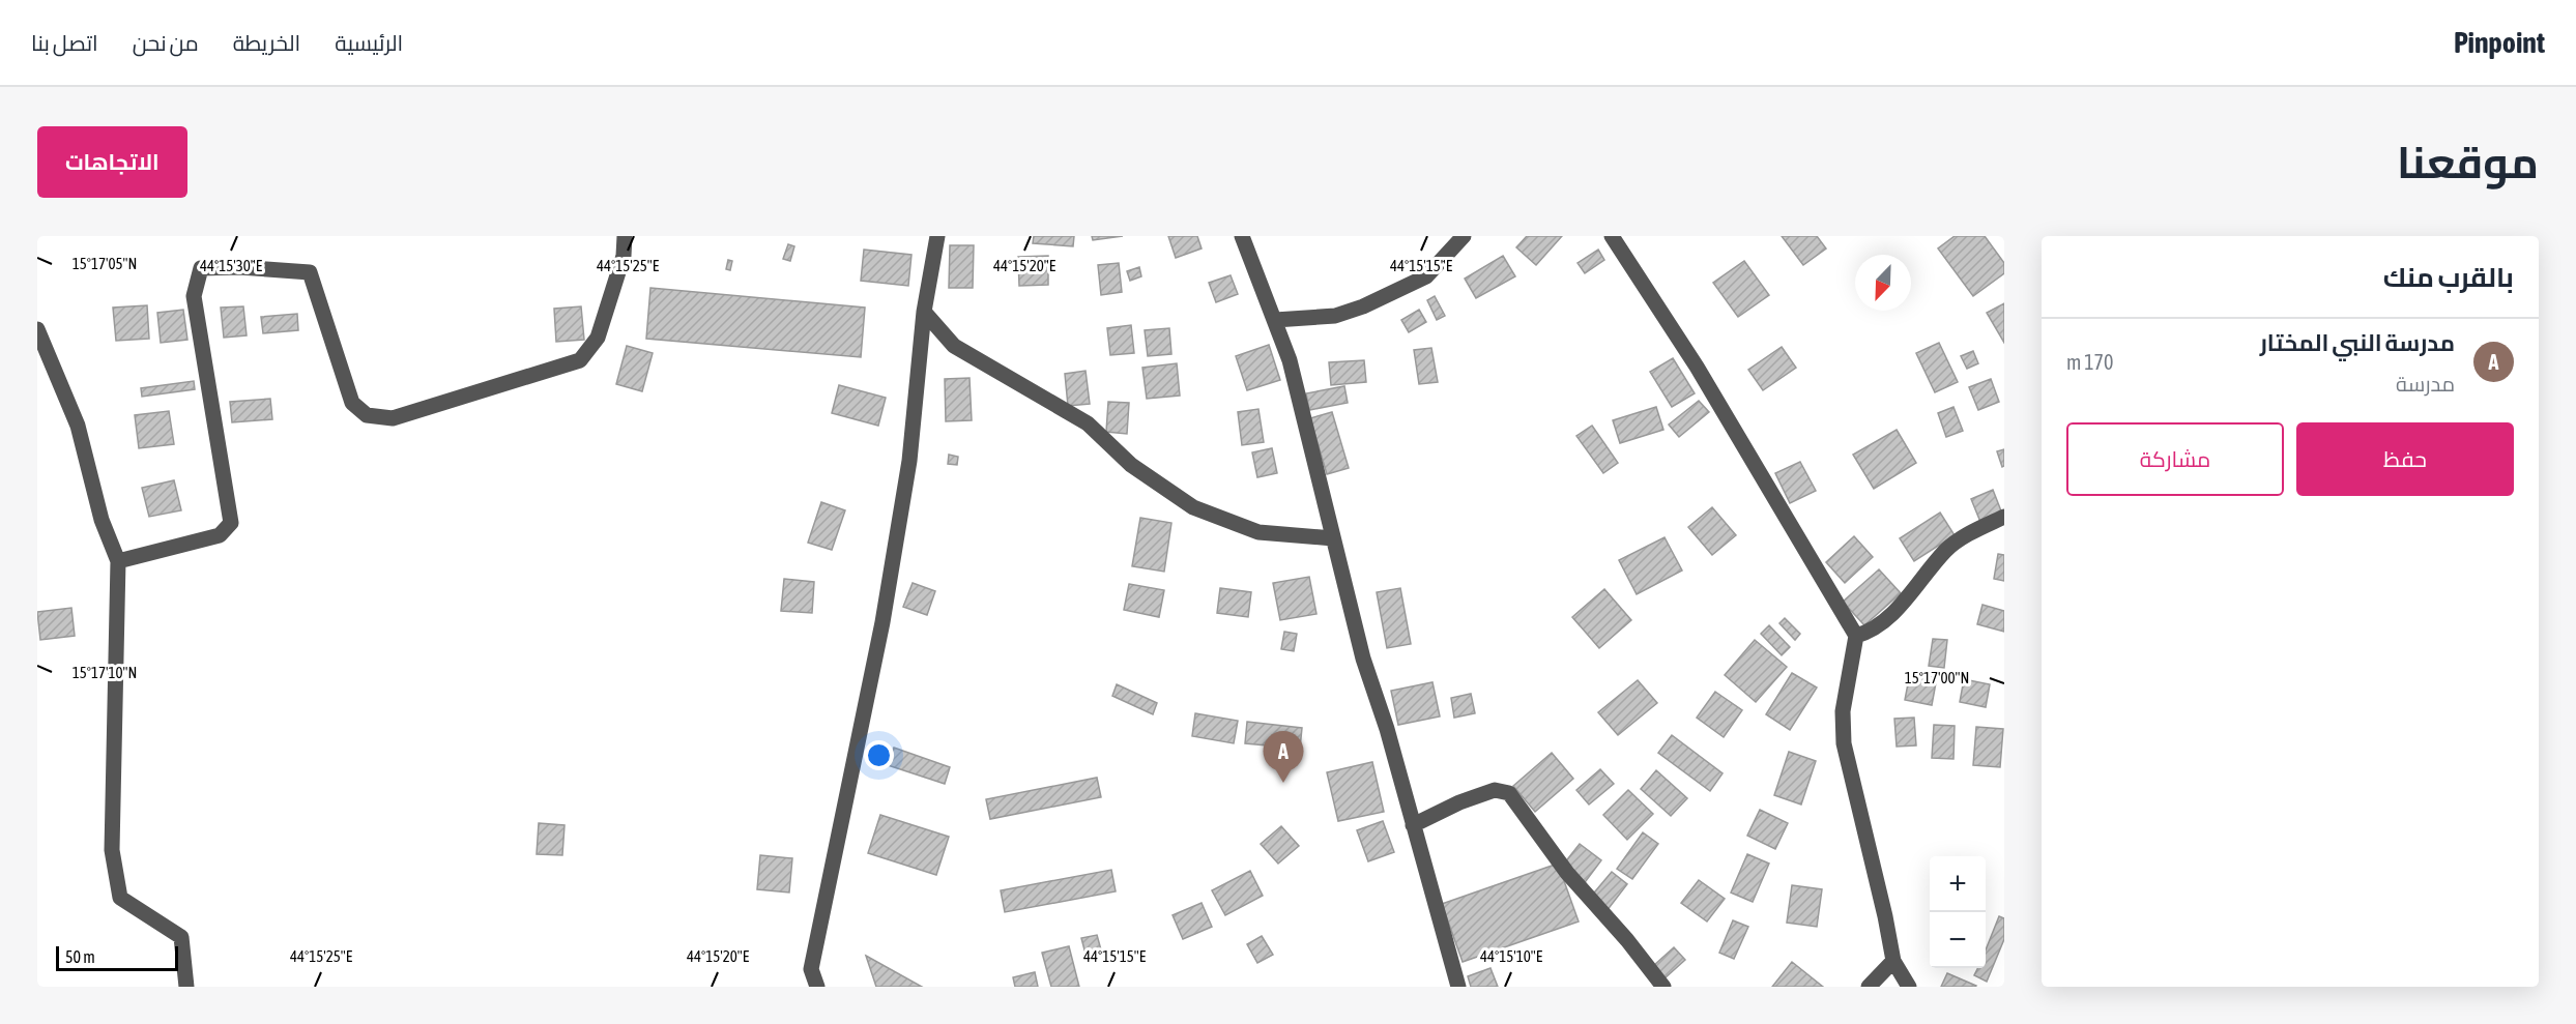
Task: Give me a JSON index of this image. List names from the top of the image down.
{
  "scale_bar": "50 m",
  "north": "bottom left",
  "page": {
    "header": "Pinpoint",
    "nav": [
      "الرئيسية",
      "الخريطة",
      "من نحن",
      "اتصل بنا"
    ],
    "title": "موقعنا",
    "buttons": [
      "الاتجاهات",
      ["حفظ", "مشاركة"]
    ],
    "heading": "بالقرب منك",
    "list": [
      {
        "mark": "A",
        "name": "مدرسة النبي المختار",
        "note": "مدرسة",
        "value": "170 m"
      }
    ],
    "pins": "A",
    "map_buttons": ["+", "−"],
    "scale": "50 m"
  },
  "coordinates": [
    "15°17'05\"N",
    "44°15'30\"E",
    "44°15'25\"E",
    "44°15'20\"E",
    "44°15'15\"E",
    "15°17'10\"N",
    "15°17'00\"N",
    "44°15'10\"E"
  ]
}
